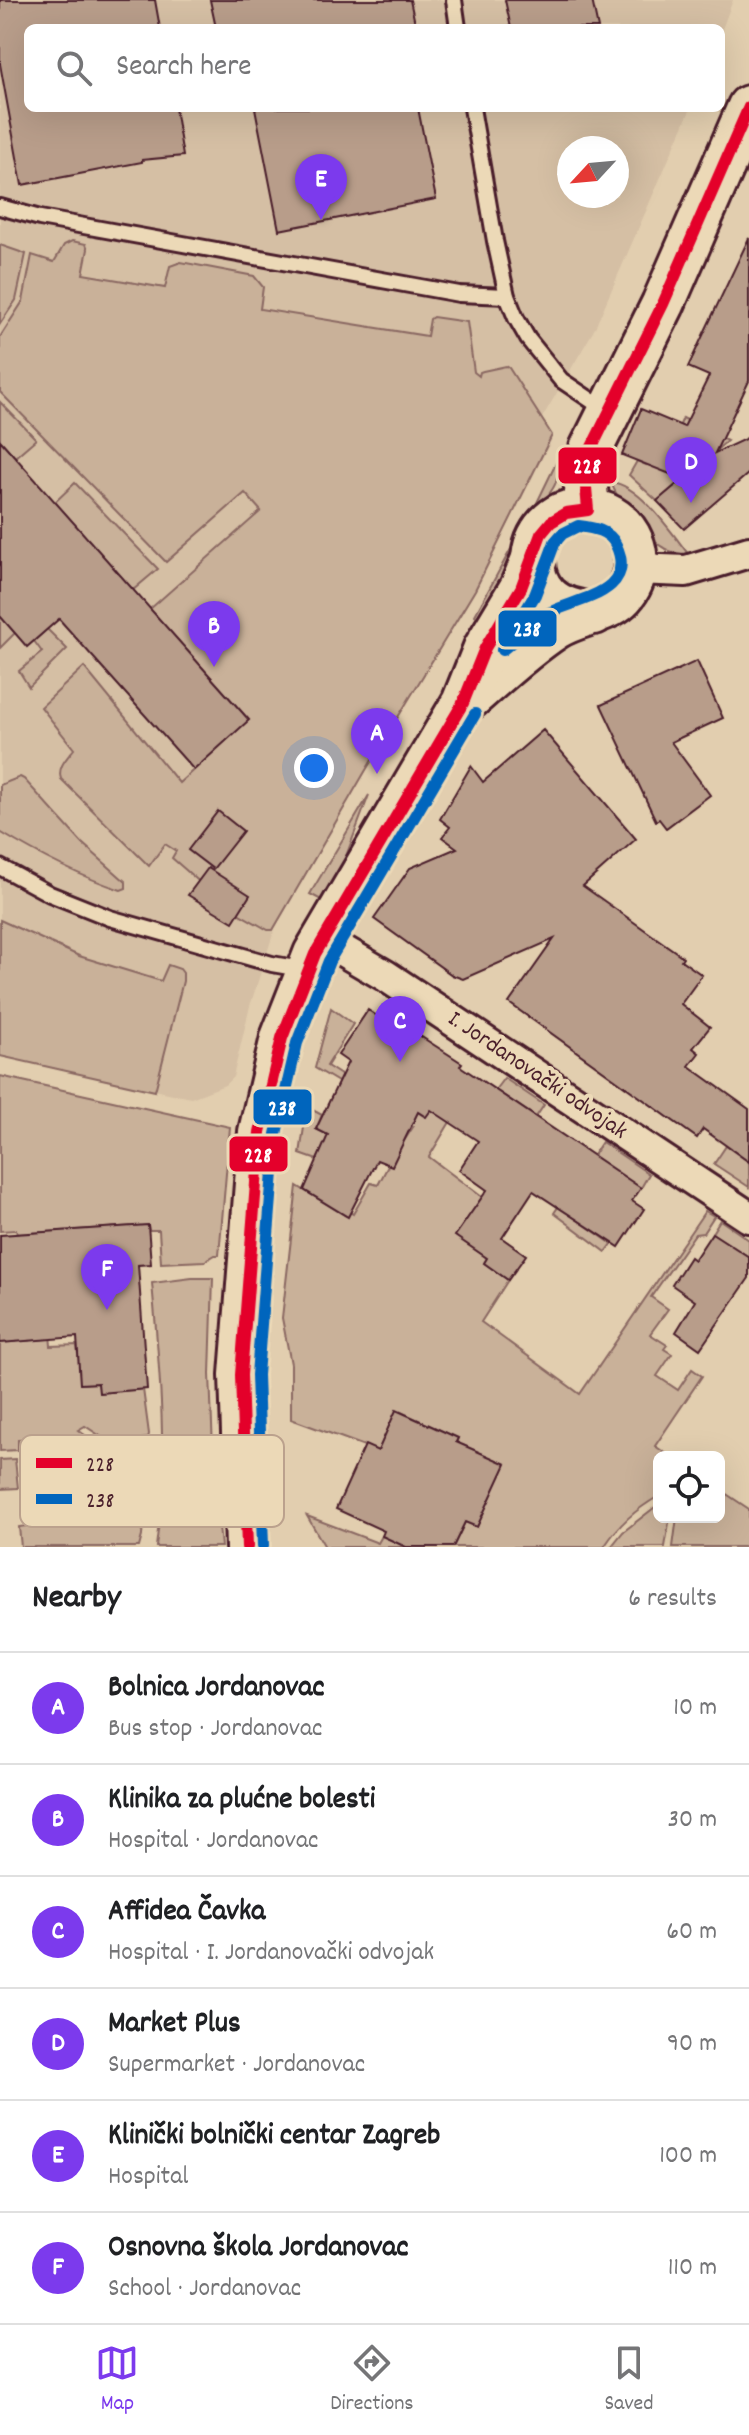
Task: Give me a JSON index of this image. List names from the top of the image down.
{
  "streets": {
    "street": ["I. Jordanovački odvojak"]
  },
  "lines": ["transit line 228", "transit line 238"],
  "legend": ["228", "238"],
  "north": "bottom left",
  "page": {
    "search": "Search here",
    "pins": [
      "E",
      "D",
      "B",
      "A",
      "C",
      "F"
    ],
    "heading": ["Nearby", "6 results"],
    "list": [
      {
        "mark": "A",
        "name": "Bolnica Jordanovac",
        "note": "Bus stop · Jordanovac",
        "value": "10 m"
      },
      {
        "mark": "B",
        "name": "Klinika za plućne bolesti",
        "note": "Hospital · Jordanovac",
        "value": "30 m"
      },
      {
        "mark": "C",
        "name": "Affidea Čavka",
        "note": "Hospital · I. Jordanovački odvojak",
        "value": "60 m"
      },
      {
        "mark": "D",
        "name": "Market Plus",
        "note": "Supermarket · Jordanovac",
        "value": "90 m"
      },
      {
        "mark": "E",
        "name": "Klinički bolnički centar Zagreb",
        "note": "Hospital",
        "value": "100 m"
      },
      {
        "mark": "F",
        "name": "Osnovna škola Jordanovac",
        "note": "School · Jordanovac",
        "value": "110 m"
      }
    ],
    "nav": ["Map", "Directions", "Saved"]
  }
}
